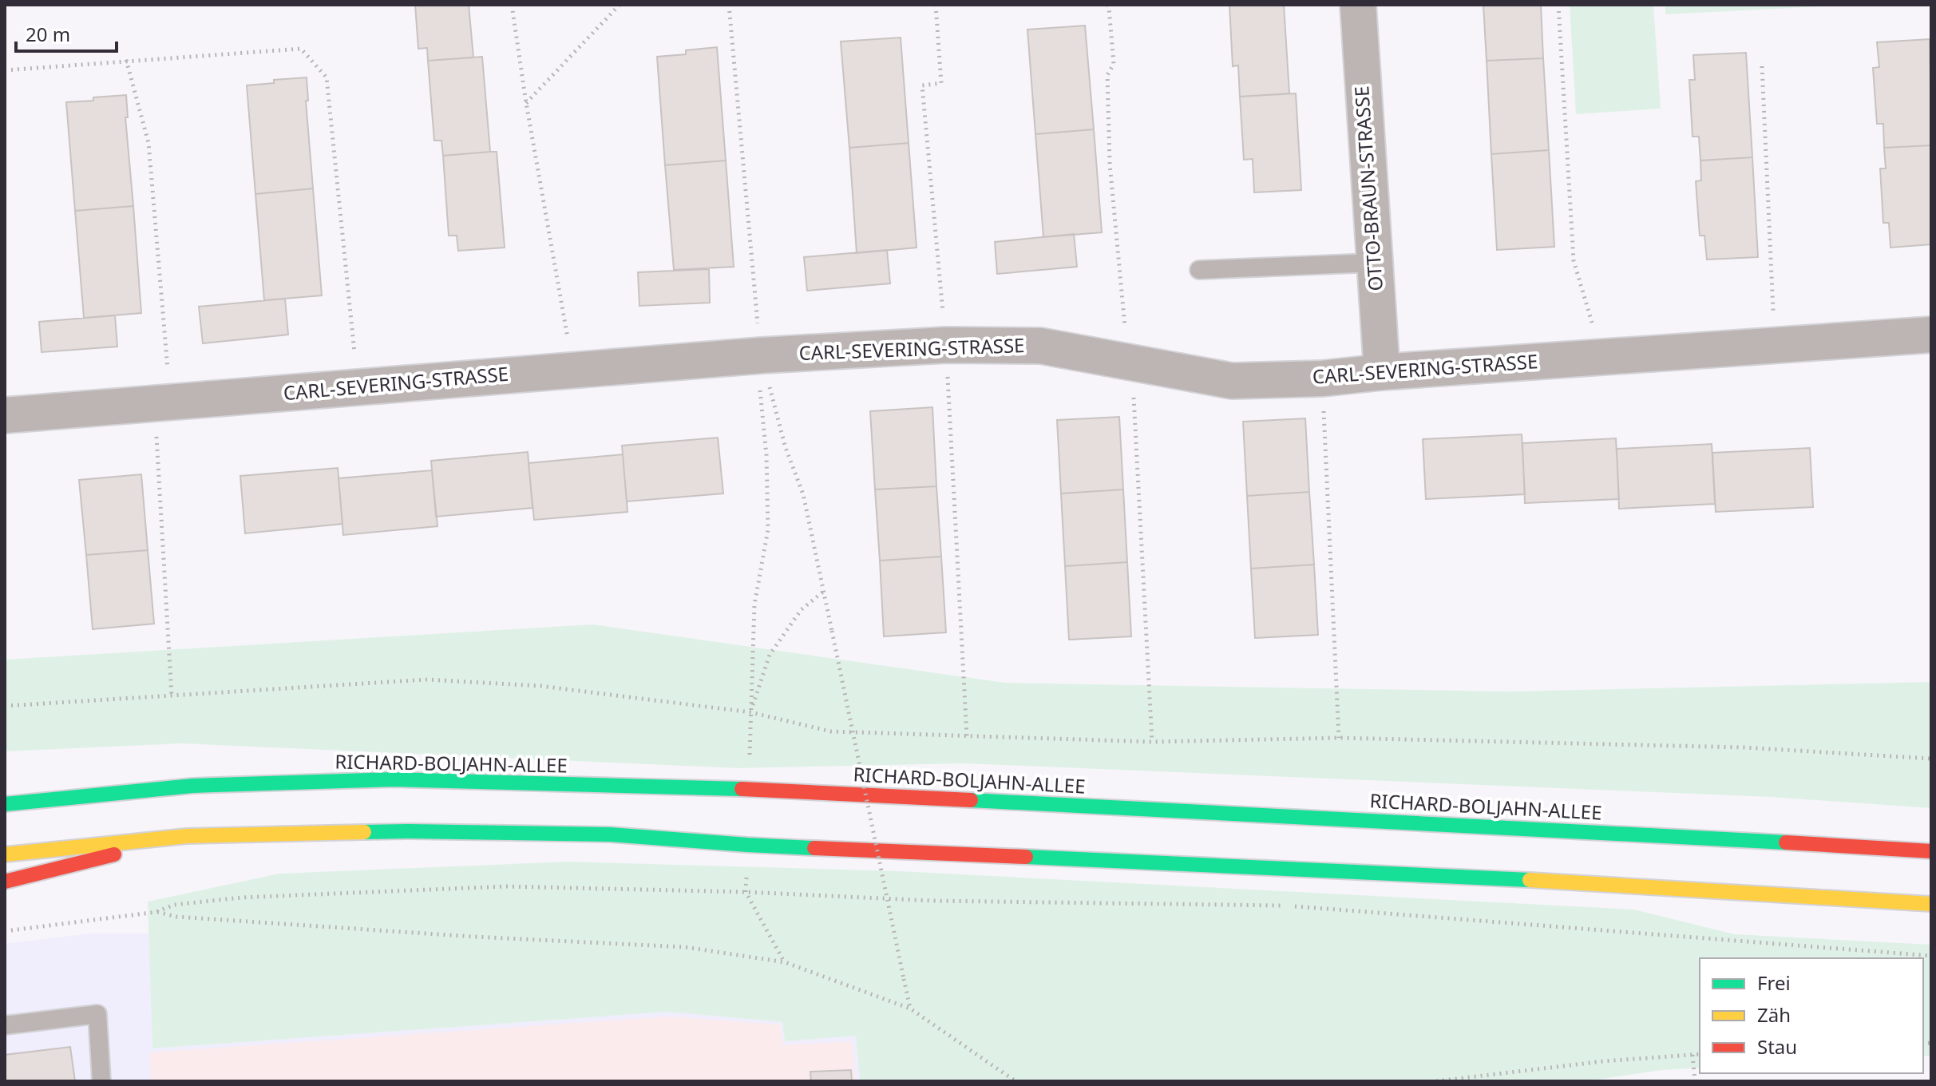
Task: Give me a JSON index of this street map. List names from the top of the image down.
{
  "streets": {
    "main road": ["RICHARD-BOLJAHN-ALLEE"],
    "street": ["OTTO-BRAUN-STRASSE", "CARL-SEVERING-STRASSE"]
  },
  "crossings": [
    ["OTTO-BRAUN-STRASSE", "CARL-SEVERING-STRASSE"]
  ],
  "legend": ["Frei", "Zäh", "Stau"],
  "scale_bar": "20 m"
}
